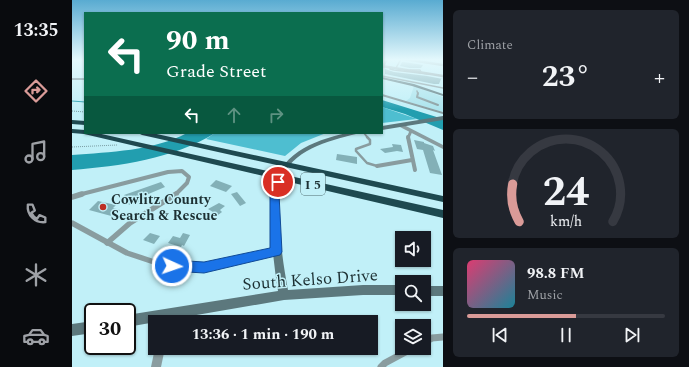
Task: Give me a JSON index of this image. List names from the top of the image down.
{
  "streets": {
    "highway": ["I 5"],
    "main road": ["South Kelso Drive"]
  },
  "places": ["Cowlitz County Search & Rescue"],
  "page": {
    "tabs": "13:35",
    "tile": "Climate",
    "turn": ["90 m", "Grade Street"],
    "heat": ["−", "23°", "+"],
    "song": ["98.8 FM", "Music"],
    "limit": "30",
    "trip": "13:36 · 1 min · 190 m",
    "gauge": ["24", "km/h"]
  }
}
